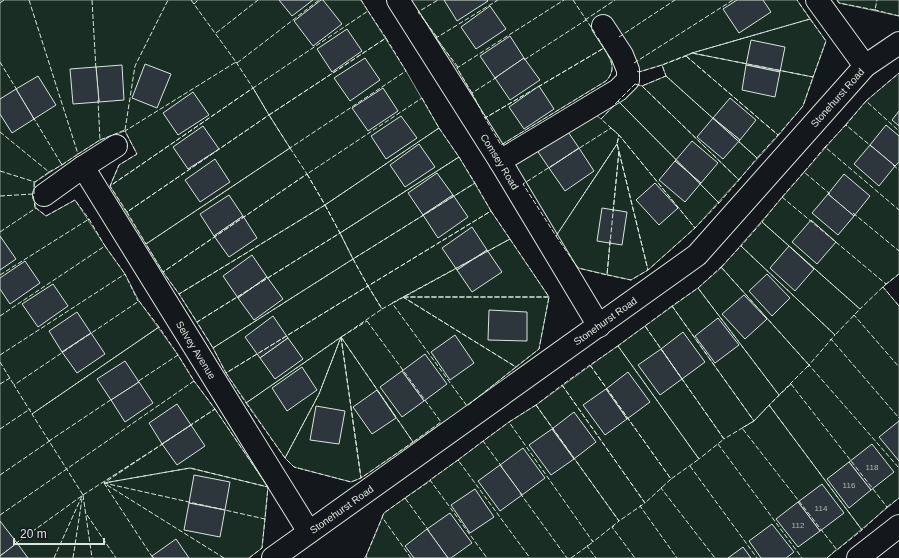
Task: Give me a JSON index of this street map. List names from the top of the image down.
{
  "streets": {
    "street": ["Stonehurst Road", "Comsey Road", "Selvey Avenue"]
  },
  "crossings": [
    ["Stonehurst Road", "Comsey Road"],
    ["Stonehurst Road", "Selvey Avenue"]
  ],
  "house_numbers": [
    "118",
    "116",
    "114",
    "112"
  ],
  "scale_bar": "20 m"
}
